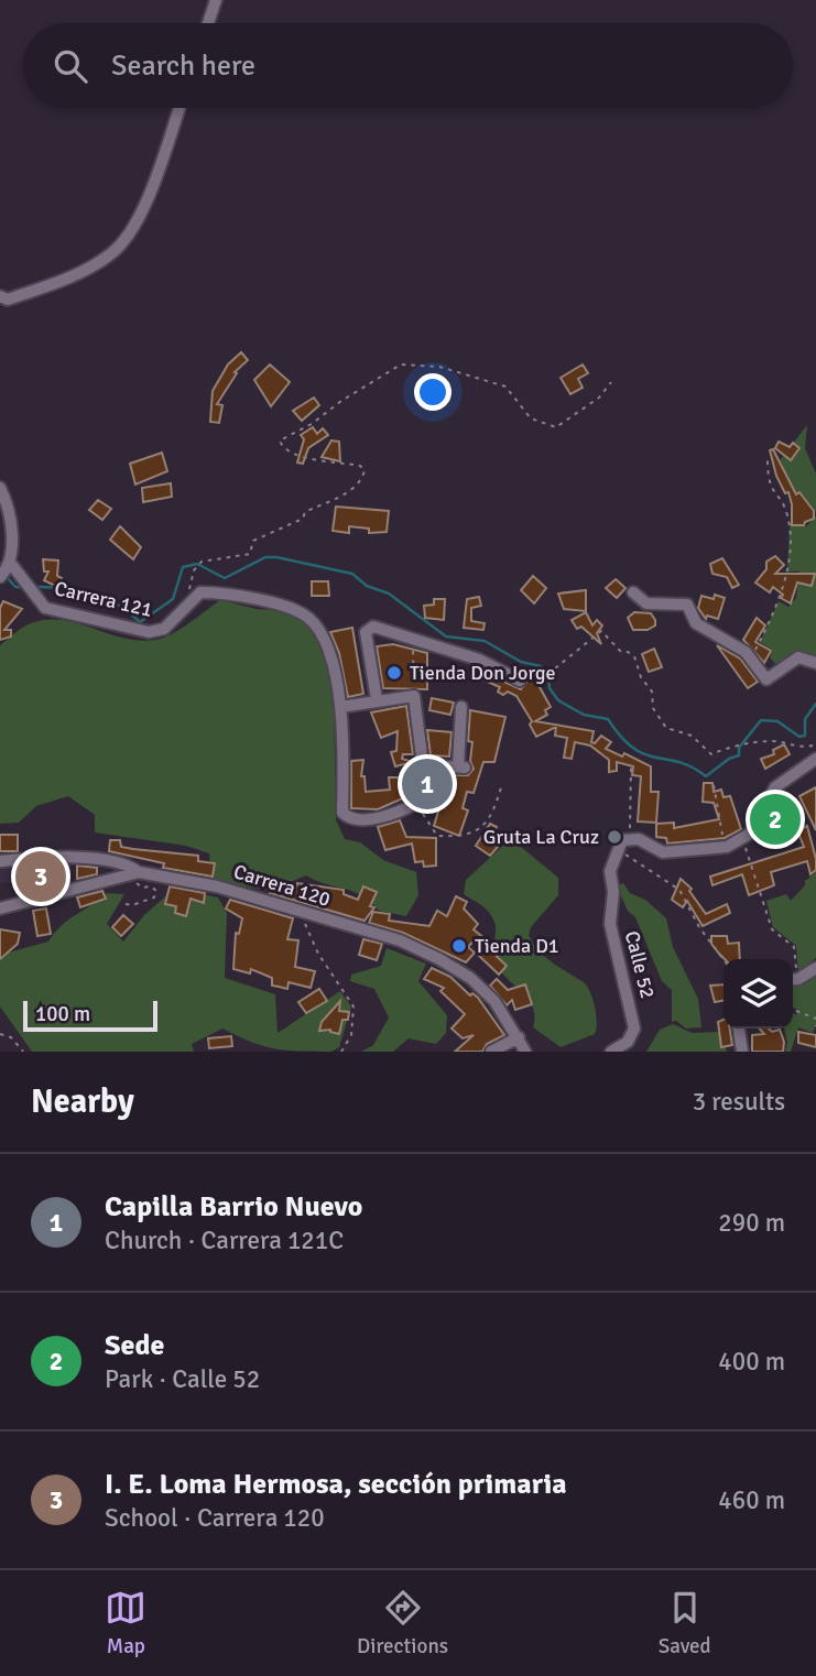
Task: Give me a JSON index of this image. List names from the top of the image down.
{
  "streets": {
    "street": ["Carrera 121", "Carrera 120", "Calle 52"]
  },
  "places": ["Tienda Don Jorge", "Gruta La Cruz", "Tienda D1"],
  "scale_bar": "100 m",
  "page": {
    "search": "Search here",
    "pins": ["1", "2", "3"],
    "scale": "100 m",
    "heading": ["Nearby", "3 results"],
    "list": [
      {
        "mark": "1",
        "name": "Capilla Barrio Nuevo",
        "note": "Church · Carrera 121C",
        "value": "290 m"
      },
      {
        "mark": "2",
        "name": "Sede",
        "note": "Park · Calle 52",
        "value": "400 m"
      },
      {
        "mark": "3",
        "name": "I. E. Loma Hermosa, sección primaria",
        "note": "School · Carrera 120",
        "value": "460 m"
      }
    ],
    "nav": ["Map", "Directions", "Saved"]
  }
}
